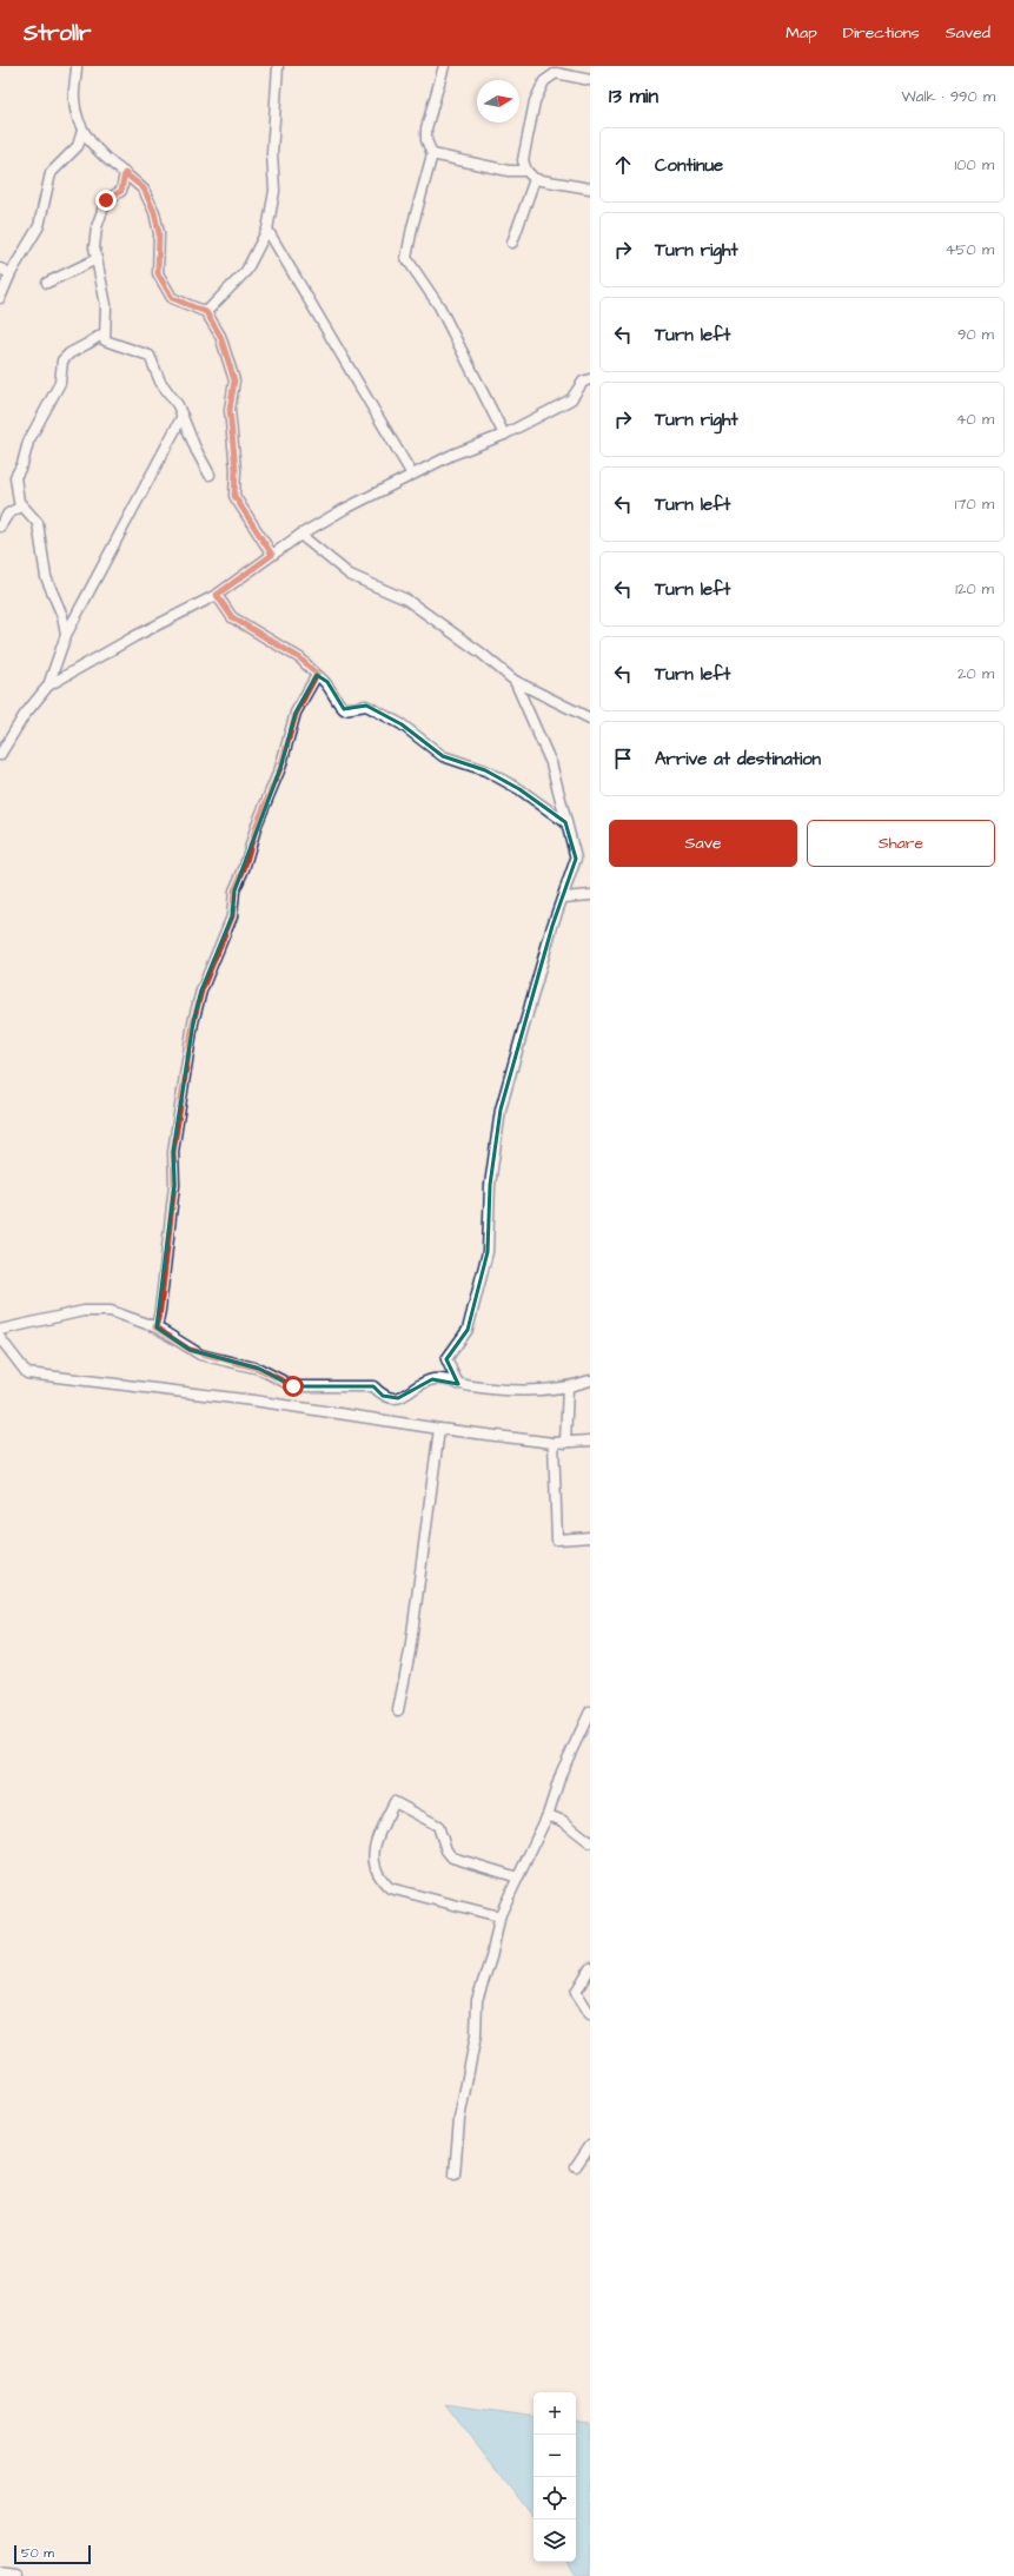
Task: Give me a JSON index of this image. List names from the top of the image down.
{
  "scale_bar": "50 m",
  "north": "right",
  "page": {
    "header": "Strollr",
    "nav": ["Map", "Directions", "Saved"],
    "heading": ["13 min", "Walk · 990 m"],
    "list": [
      ["Continue", "100 m"],
      ["Turn right", "450 m"],
      ["Turn left", "90 m"],
      ["Turn right", "40 m"],
      ["Turn left", "170 m"],
      ["Turn left", "120 m"],
      ["Turn left", "20 m"],
      "Arrive at destination"
    ],
    "buttons": ["Save", "Share"],
    "map_buttons": ["+", "−"],
    "scale": "50 m"
  }
}
